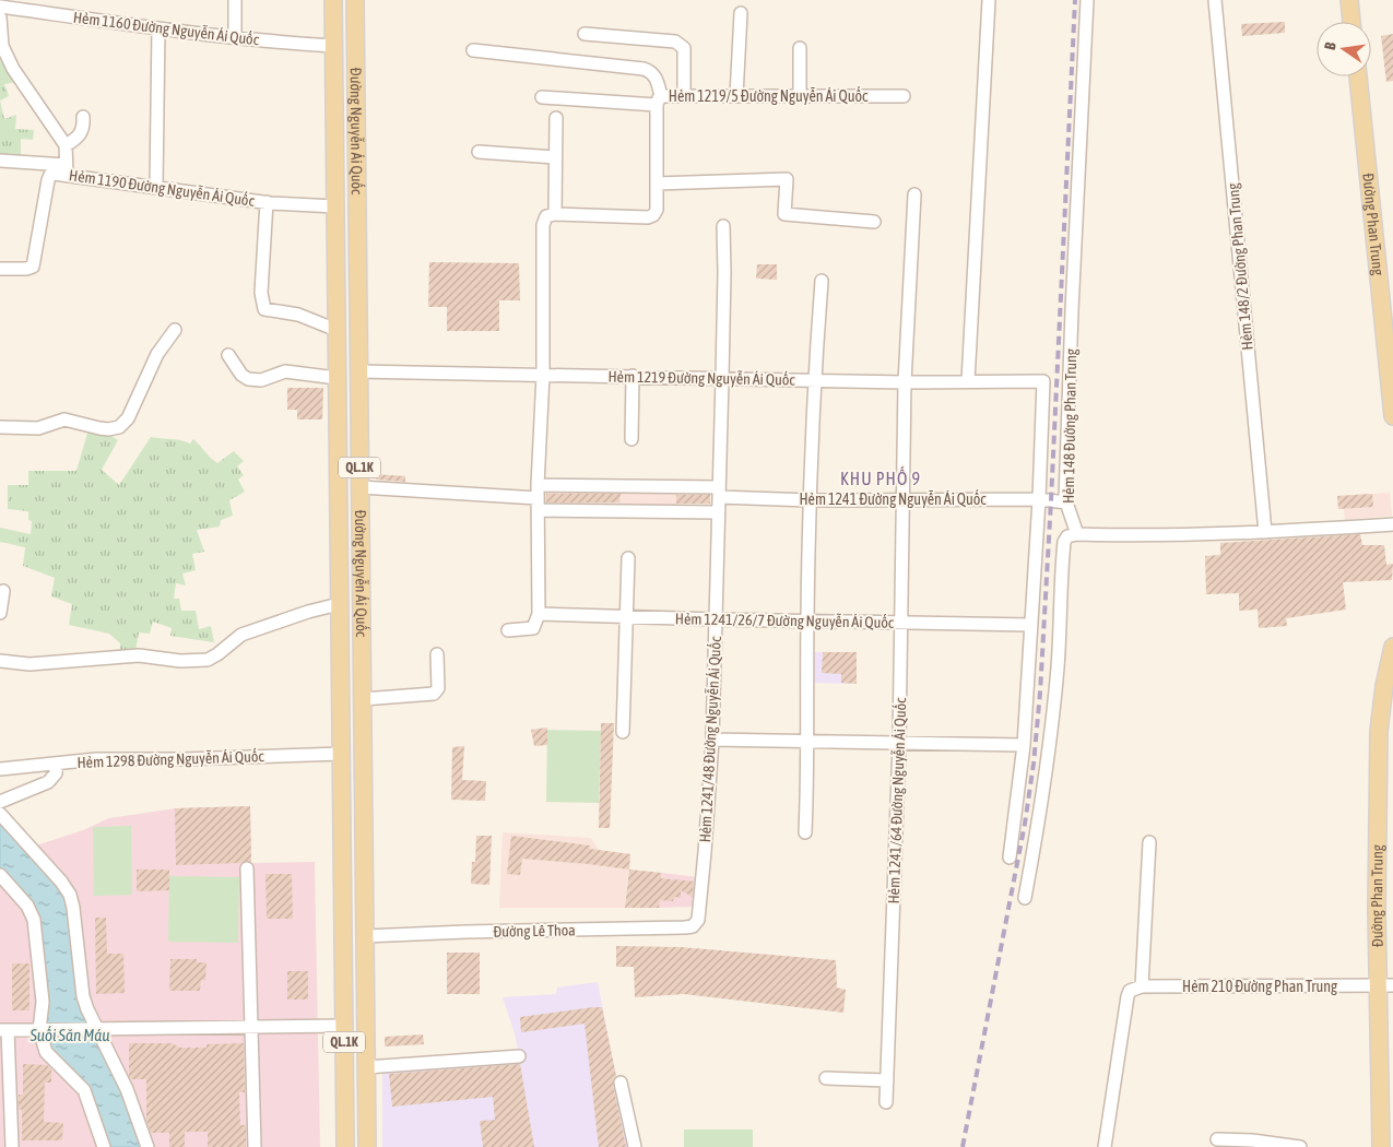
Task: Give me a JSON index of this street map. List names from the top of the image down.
{
  "streets": {
    "main road": ["Đường Nguyễn Ái Quốc", "Đường Phan Trung", "QL.1K"],
    "street": [
      "Hẻm 1160 Đường Nguyễn Ái Quốc",
      "Hẻm 1219/5 Đường Nguyễn Ái Quốc",
      "Hẻm 1190 Đường Nguyễn Ái Quốc",
      "Hẻm 148/2 Đường Phan Trung",
      "Hẻm 1219 Đường Nguyễn Ái Quốc",
      "Hẻm 148 Đường Phan Trung",
      "Hẻm 1241 Đường Nguyễn Ái Quốc",
      "Hẻm 1241/26/7 Đường Nguyễn Ái Quốc",
      "Hẻm 1241/48 Đường Nguyễn Ái Quốc",
      "Hẻm 1298 Đường Nguyễn Ái Quốc",
      "Hẻm 1241/64 Đường Nguyễn Ái Quốc",
      "Đường Lê Thoa",
      "Hẻm 210 Đường Phan Trung"
    ]
  },
  "crossings": [
    ["Hẻm 1160 Đường Nguyễn Ái Quốc", "Đường Nguyễn Ái Quốc"],
    ["Đường Nguyễn Ái Quốc", "Hẻm 1190 Đường Nguyễn Ái Quốc"],
    ["Đường Nguyễn Ái Quốc", "Hẻm 1219 Đường Nguyễn Ái Quốc"],
    ["Đường Nguyễn Ái Quốc", "Hẻm 1241 Đường Nguyễn Ái Quốc"],
    ["Đường Nguyễn Ái Quốc", "Hẻm 1298 Đường Nguyễn Ái Quốc"],
    ["Đường Nguyễn Ái Quốc", "Đường Lê Thoa"],
    ["Đường Phan Trung", "Hẻm 210 Đường Phan Trung"],
    ["Hẻm 1219 Đường Nguyễn Ái Quốc", "Hẻm 1241 Đường Nguyễn Ái Quốc"],
    ["Hẻm 1219 Đường Nguyễn Ái Quốc", "Hẻm 1241/48 Đường Nguyễn Ái Quốc"],
    ["Hẻm 1219 Đường Nguyễn Ái Quốc", "Hẻm 1241/64 Đường Nguyễn Ái Quốc"],
    ["Hẻm 148 Đường Phan Trung", "Hẻm 1241 Đường Nguyễn Ái Quốc"],
    ["Hẻm 1241 Đường Nguyễn Ái Quốc", "Hẻm 1241/48 Đường Nguyễn Ái Quốc"],
    ["Hẻm 1241 Đường Nguyễn Ái Quốc", "Hẻm 1241/64 Đường Nguyễn Ái Quốc"],
    ["Hẻm 1241/26/7 Đường Nguyễn Ái Quốc", "Hẻm 1241/48 Đường Nguyễn Ái Quốc"],
    ["Hẻm 1241/26/7 Đường Nguyễn Ái Quốc", "Hẻm 1241/64 Đường Nguyễn Ái Quốc"],
    ["Hẻm 1241/48 Đường Nguyễn Ái Quốc", "Đường Lê Thoa"]
  ],
  "districts": ["KHU PHỐ 9"],
  "water": ["Suối Săn Máu"],
  "north": "left"
}
